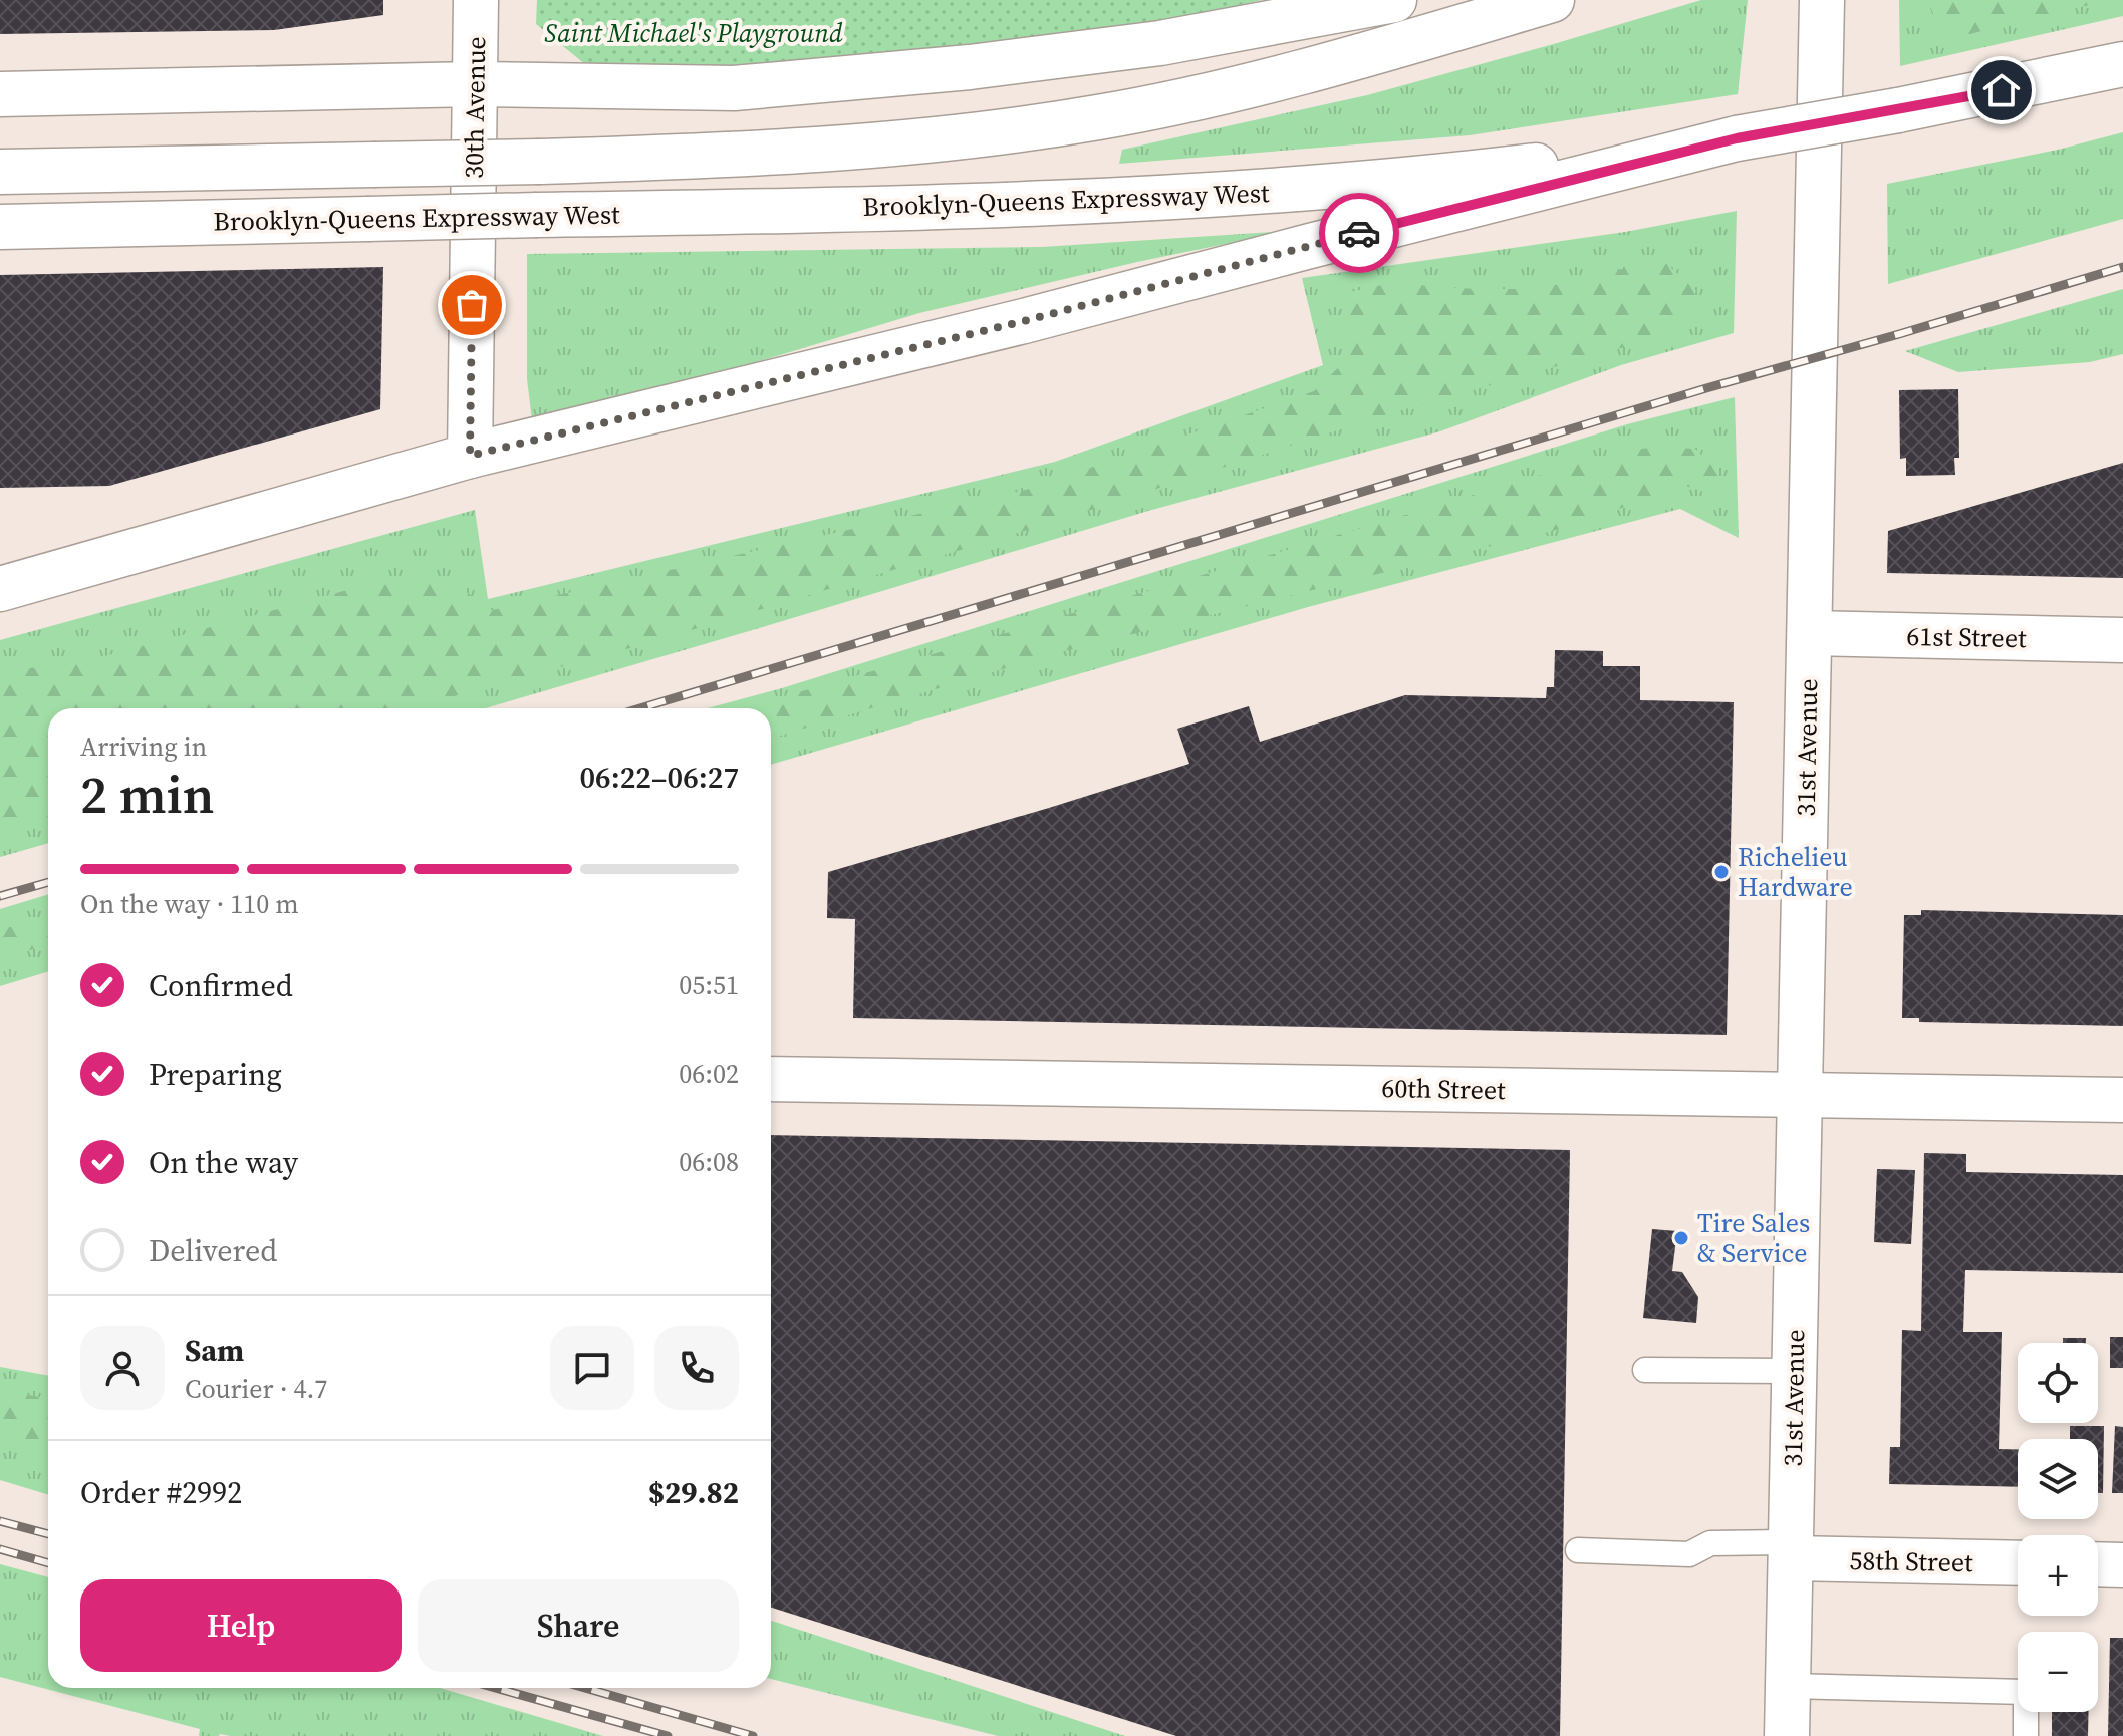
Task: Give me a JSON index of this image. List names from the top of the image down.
{
  "streets": {
    "main road": [
      "30th Avenue",
      "Brooklyn-Queens Expressway West",
      "61st Street",
      "31st Avenue",
      "60th Street",
      "58th Street"
    ]
  },
  "crossings": [
    ["61st Street", "31st Avenue"],
    ["31st Avenue", "60th Street"],
    ["31st Avenue", "58th Street"]
  ],
  "parks": ["Saint Michael's Playground"],
  "places": ["Richelieu Hardware", "Tire Sales & Service"],
  "page": {
    "heading": ["2 min", "Arriving in", "06:22–06:27"],
    "panel": [
      "Sam",
      "Courier · 4.7",
      "Order #2992",
      "$29.82"
    ],
    "bar": "On the way · 110 m",
    "list": [
      ["Confirmed", "05:51"],
      ["Preparing", "06:02"],
      ["On the way", "06:08"],
      "Delivered"
    ],
    "map_buttons": ["+", "−"],
    "buttons": ["Help", "Share"]
  }
}
